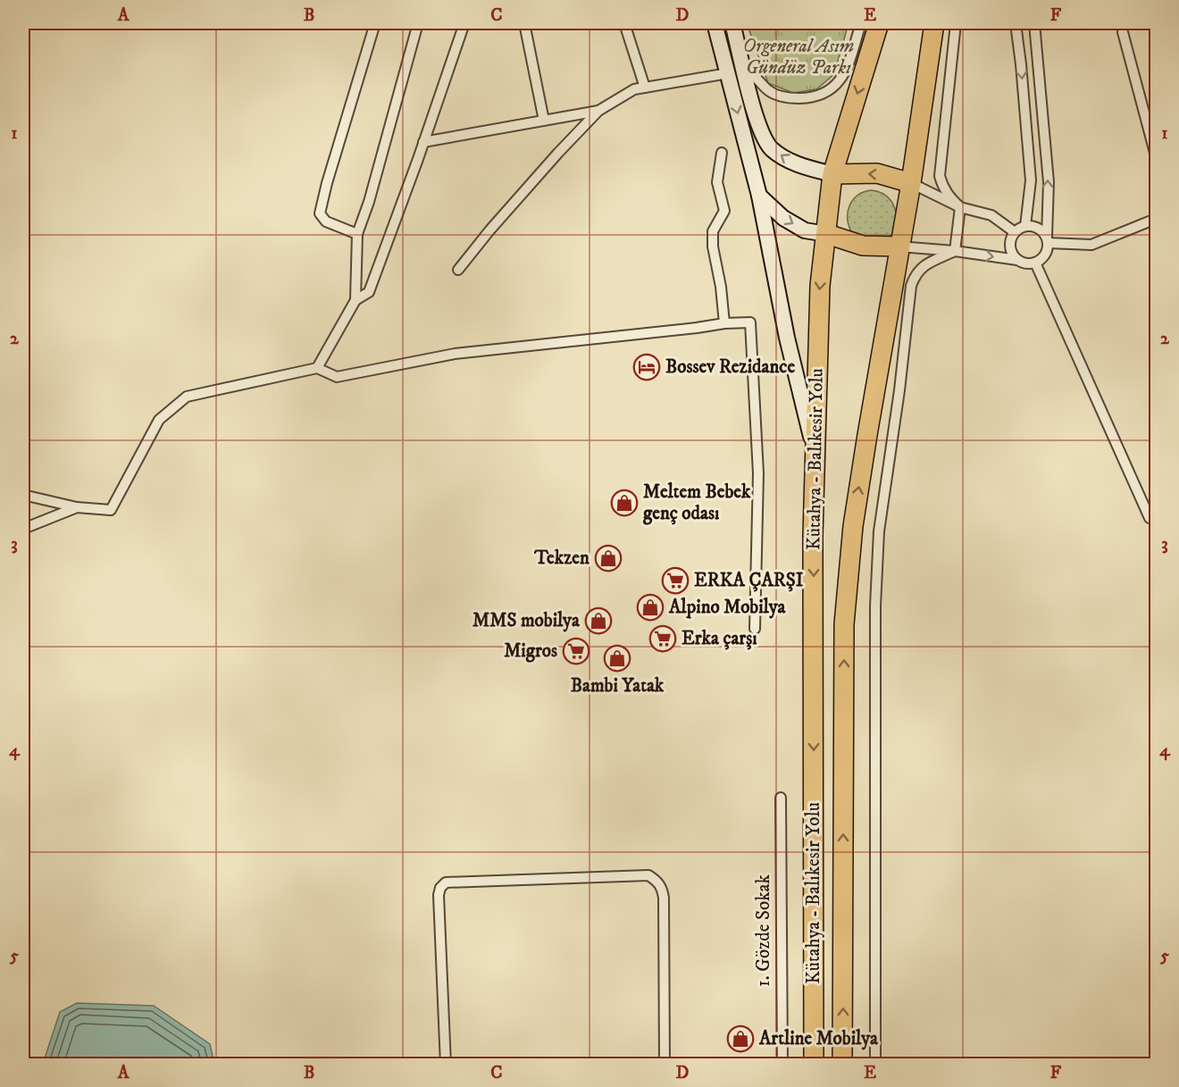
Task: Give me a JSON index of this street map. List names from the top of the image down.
{
  "streets": {
    "highway": ["Kütahya - Balıkesir Yolu"],
    "street": ["1. Gözde Sokak"]
  },
  "parks": ["Orgeneral Asım Gündüz Parkı"],
  "places": {
    "hotel": ["Bossev Rezidance"],
    "shop": [
      "Meltem Bebek genç odası",
      "Tekzen",
      "Alpino Mobilya",
      "MMS mobilya",
      "Bambi Yatak",
      "Artline Mobilya"
    ],
    "supermarket": ["ERKA ÇARŞI", "Erka çarşı", "Migros"]
  },
  "grid": {
    "columns": [
      "A",
      "B",
      "C",
      "D",
      "E",
      "F"
    ],
    "rows": [
      "1",
      "2",
      "3",
      "4",
      "5"
    ]
  }
}
